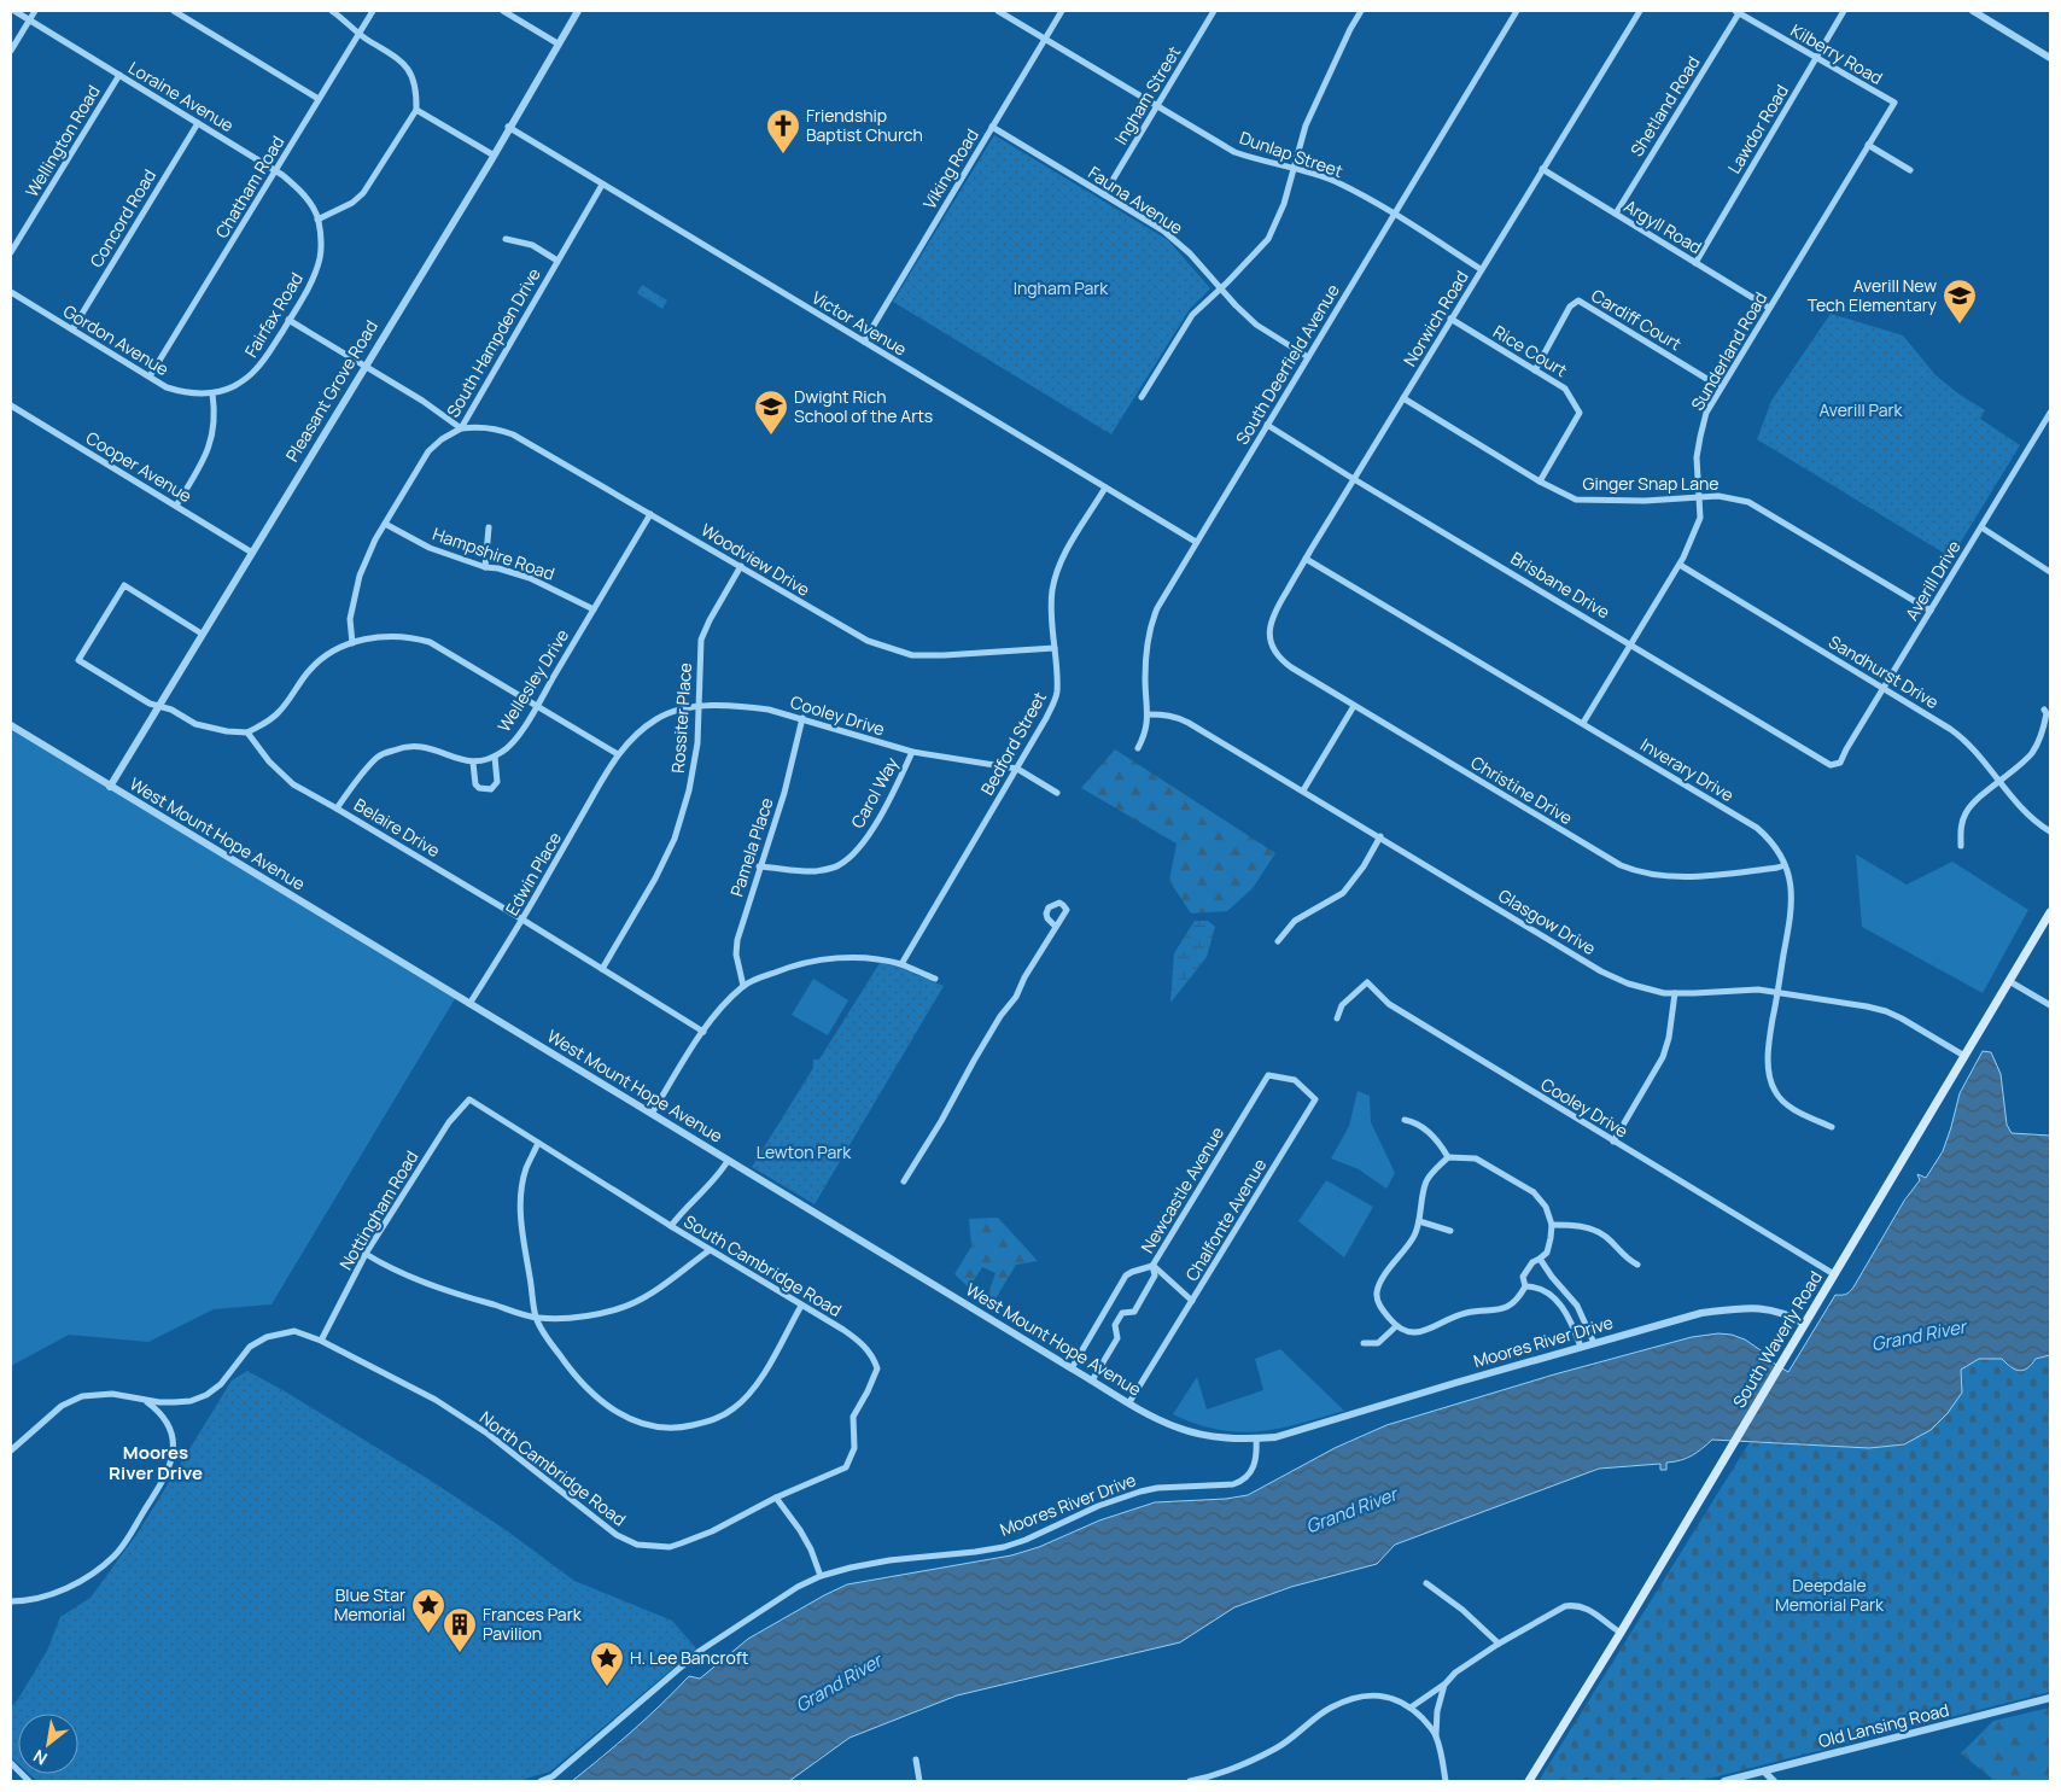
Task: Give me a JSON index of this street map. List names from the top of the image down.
{
  "streets": {
    "main road": ["South Waverly Road"],
    "street": [
      "Kilberry Road",
      "Ingham Street",
      "Loraine Avenue",
      "Shetland Road",
      "Lawdor Road",
      "Wellington Road",
      "Dunlap Street",
      "Viking Road",
      "Chatham Road",
      "Fauna Avenue",
      "Concord Road",
      "Argyll Road",
      "Fairfax Road",
      "Norwich Road",
      "Cardiff Court",
      "Victor Avenue",
      "Gordon Avenue",
      "South Hampden Drive",
      "Rice Court",
      "Sunderland Road",
      "South Deerfield Avenue",
      "Pleasant Grove Road",
      "Cooper Avenue",
      "Ginger Snap Lane",
      "Hampshire Road",
      "Woodview Drive",
      "Averill Drive",
      "Brisbane Drive",
      "Sandhurst Drive",
      "Wellesley Drive",
      "Cooley Drive",
      "Rossiter Place",
      "Bedford Street",
      "Inverary Drive",
      "Christine Drive",
      "Carol Way",
      "Belaire Drive",
      "West Mount Hope Avenue",
      "Pamela Place",
      "Edwin Place",
      "Glasgow Drive",
      "Newcastle Avenue",
      "Nottingham Road",
      "Chalfonte Avenue",
      "South Cambridge Road",
      "Moores River Drive",
      "North Cambridge Road",
      "Old Lansing Road"
    ]
  },
  "crossings": [
    ["Kilberry Road", "Shetland Road"],
    ["Kilberry Road", "Lawdor Road"],
    ["Kilberry Road", "Sunderland Road"],
    ["Ingham Street", "Dunlap Street"],
    ["Ingham Street", "Fauna Avenue"],
    ["Loraine Avenue", "Wellington Road"],
    ["Loraine Avenue", "Chatham Road"],
    ["Loraine Avenue", "Concord Road"],
    ["Loraine Avenue", "Fairfax Road"],
    ["Shetland Road", "Argyll Road"],
    ["Lawdor Road", "Argyll Road"],
    ["Dunlap Street", "Viking Road"],
    ["Dunlap Street", "Norwich Road"],
    ["Dunlap Street", "South Deerfield Avenue"],
    ["Viking Road", "Fauna Avenue"],
    ["Viking Road", "Victor Avenue"],
    ["Chatham Road", "Gordon Avenue"],
    ["Fauna Avenue", "South Deerfield Avenue"],
    ["Concord Road", "Gordon Avenue"],
    ["Argyll Road", "Norwich Road"],
    ["Argyll Road", "Sunderland Road"],
    ["Fairfax Road", "Gordon Avenue"],
    ["Norwich Road", "Rice Court"],
    ["Norwich Road", "Ginger Snap Lane"],
    ["Norwich Road", "Brisbane Drive"],
    ["Norwich Road", "Inverary Drive"],
    ["Norwich Road", "Christine Drive"],
    ["Cardiff Court", "Rice Court"],
    ["Cardiff Court", "Sunderland Road"],
    ["Victor Avenue", "South Hampden Drive"],
    ["Victor Avenue", "South Deerfield Avenue"],
    ["Victor Avenue", "Pleasant Grove Road"],
    ["Victor Avenue", "Bedford Street"],
    ["South Hampden Drive", "Hampshire Road"],
    ["South Hampden Drive", "Woodview Drive"],
    ["Rice Court", "Ginger Snap Lane"],
    ["Sunderland Road", "Ginger Snap Lane"],
    ["Sunderland Road", "Brisbane Drive"],
    ["Sunderland Road", "Sandhurst Drive"],
    ["Sunderland Road", "Inverary Drive"],
    ["South Deerfield Avenue", "Brisbane Drive"],
    ["South Deerfield Avenue", "Glasgow Drive"],
    ["Pleasant Grove Road", "Cooper Avenue"],
    ["Pleasant Grove Road", "West Mount Hope Avenue"],
    ["Ginger Snap Lane", "Averill Drive"],
    ["Hampshire Road", "Wellesley Drive"],
    ["Woodview Drive", "Wellesley Drive"],
    ["Woodview Drive", "Rossiter Place"],
    ["Woodview Drive", "Bedford Street"],
    ["Averill Drive", "Brisbane Drive"],
    ["Averill Drive", "Sandhurst Drive"],
    ["Cooley Drive", "Rossiter Place"],
    ["Cooley Drive", "Bedford Street"],
    ["Cooley Drive", "Carol Way"],
    ["Cooley Drive", "Pamela Place"],
    ["Cooley Drive", "Edwin Place"],
    ["Cooley Drive", "South Waverly Road"],
    ["Rossiter Place", "Belaire Drive"],
    ["Inverary Drive", "Christine Drive"],
    ["Inverary Drive", "Glasgow Drive"],
    ["Carol Way", "Pamela Place"],
    ["Belaire Drive", "Edwin Place"],
    ["West Mount Hope Avenue", "Edwin Place"],
    ["West Mount Hope Avenue", "Newcastle Avenue"],
    ["West Mount Hope Avenue", "Chalfonte Avenue"],
    ["West Mount Hope Avenue", "Moores River Drive"],
    ["Glasgow Drive", "South Waverly Road"],
    ["Newcastle Avenue", "Chalfonte Avenue"],
    ["Nottingham Road", "South Cambridge Road"],
    ["Nottingham Road", "North Cambridge Road"],
    ["South Cambridge Road", "North Cambridge Road"],
    ["South Waverly Road", "Moores River Drive"]
  ],
  "districts": ["Moores River Drive"],
  "water": ["Grand River"],
  "parks": [
    "Ingham Park",
    "Averill Park",
    "Lewton Park",
    "Deepdale Memorial Park"
  ],
  "places": {
    "church": ["Friendship Baptist Church"],
    "school or university": ["Averill New Tech Elementary", "Dwight Rich School of the Arts"],
    "place": ["Blue Star Memorial", "H. Lee Bancroft"],
    "building": ["Frances Park Pavilion"]
  },
  "north": "bottom left"
}
